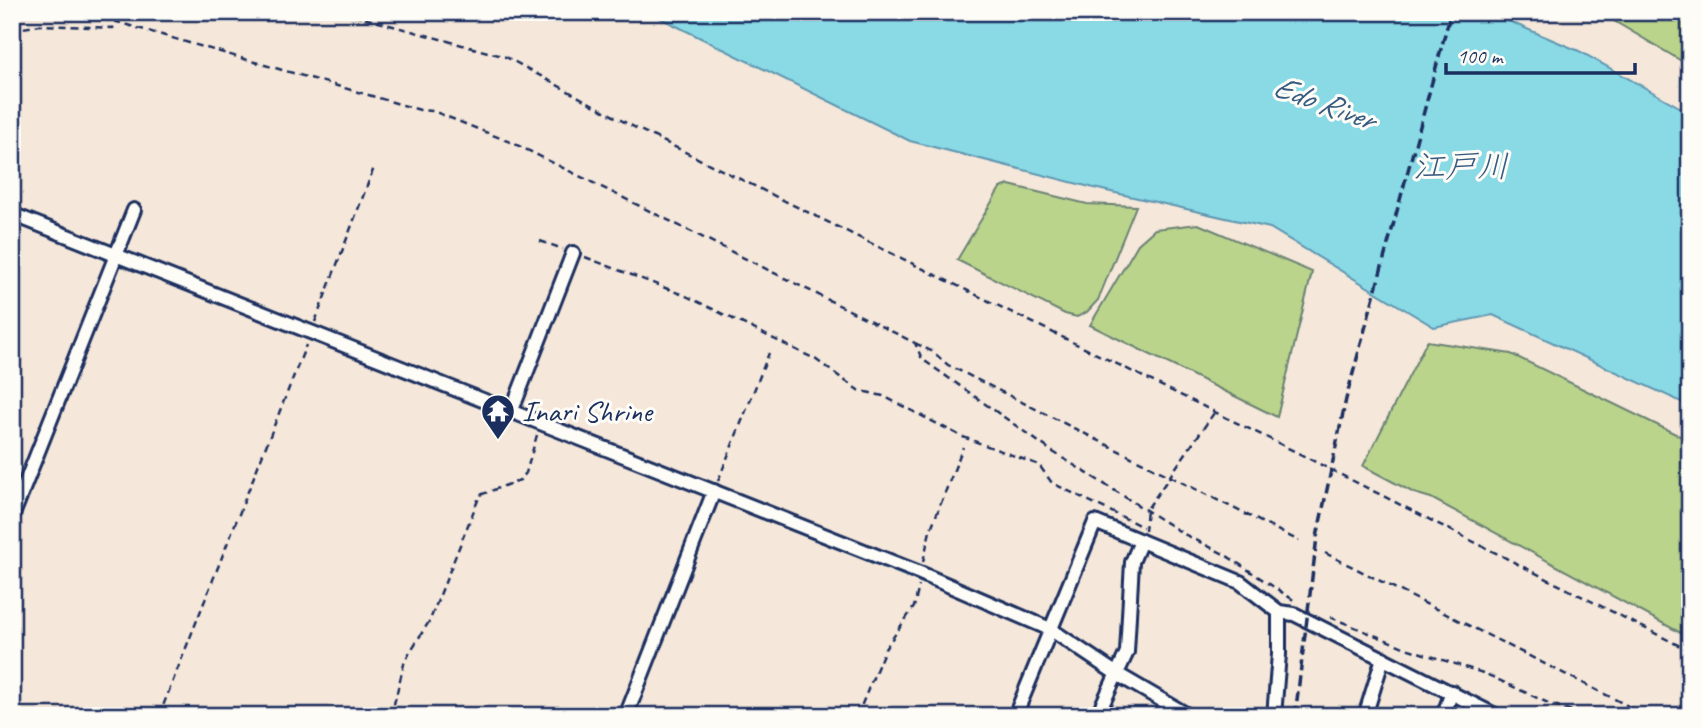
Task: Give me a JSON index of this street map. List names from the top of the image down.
{
  "water": ["Edo River", "江戸川"],
  "places": {
    "temple": ["Inari Shrine"]
  },
  "scale_bar": "100 m"
}
